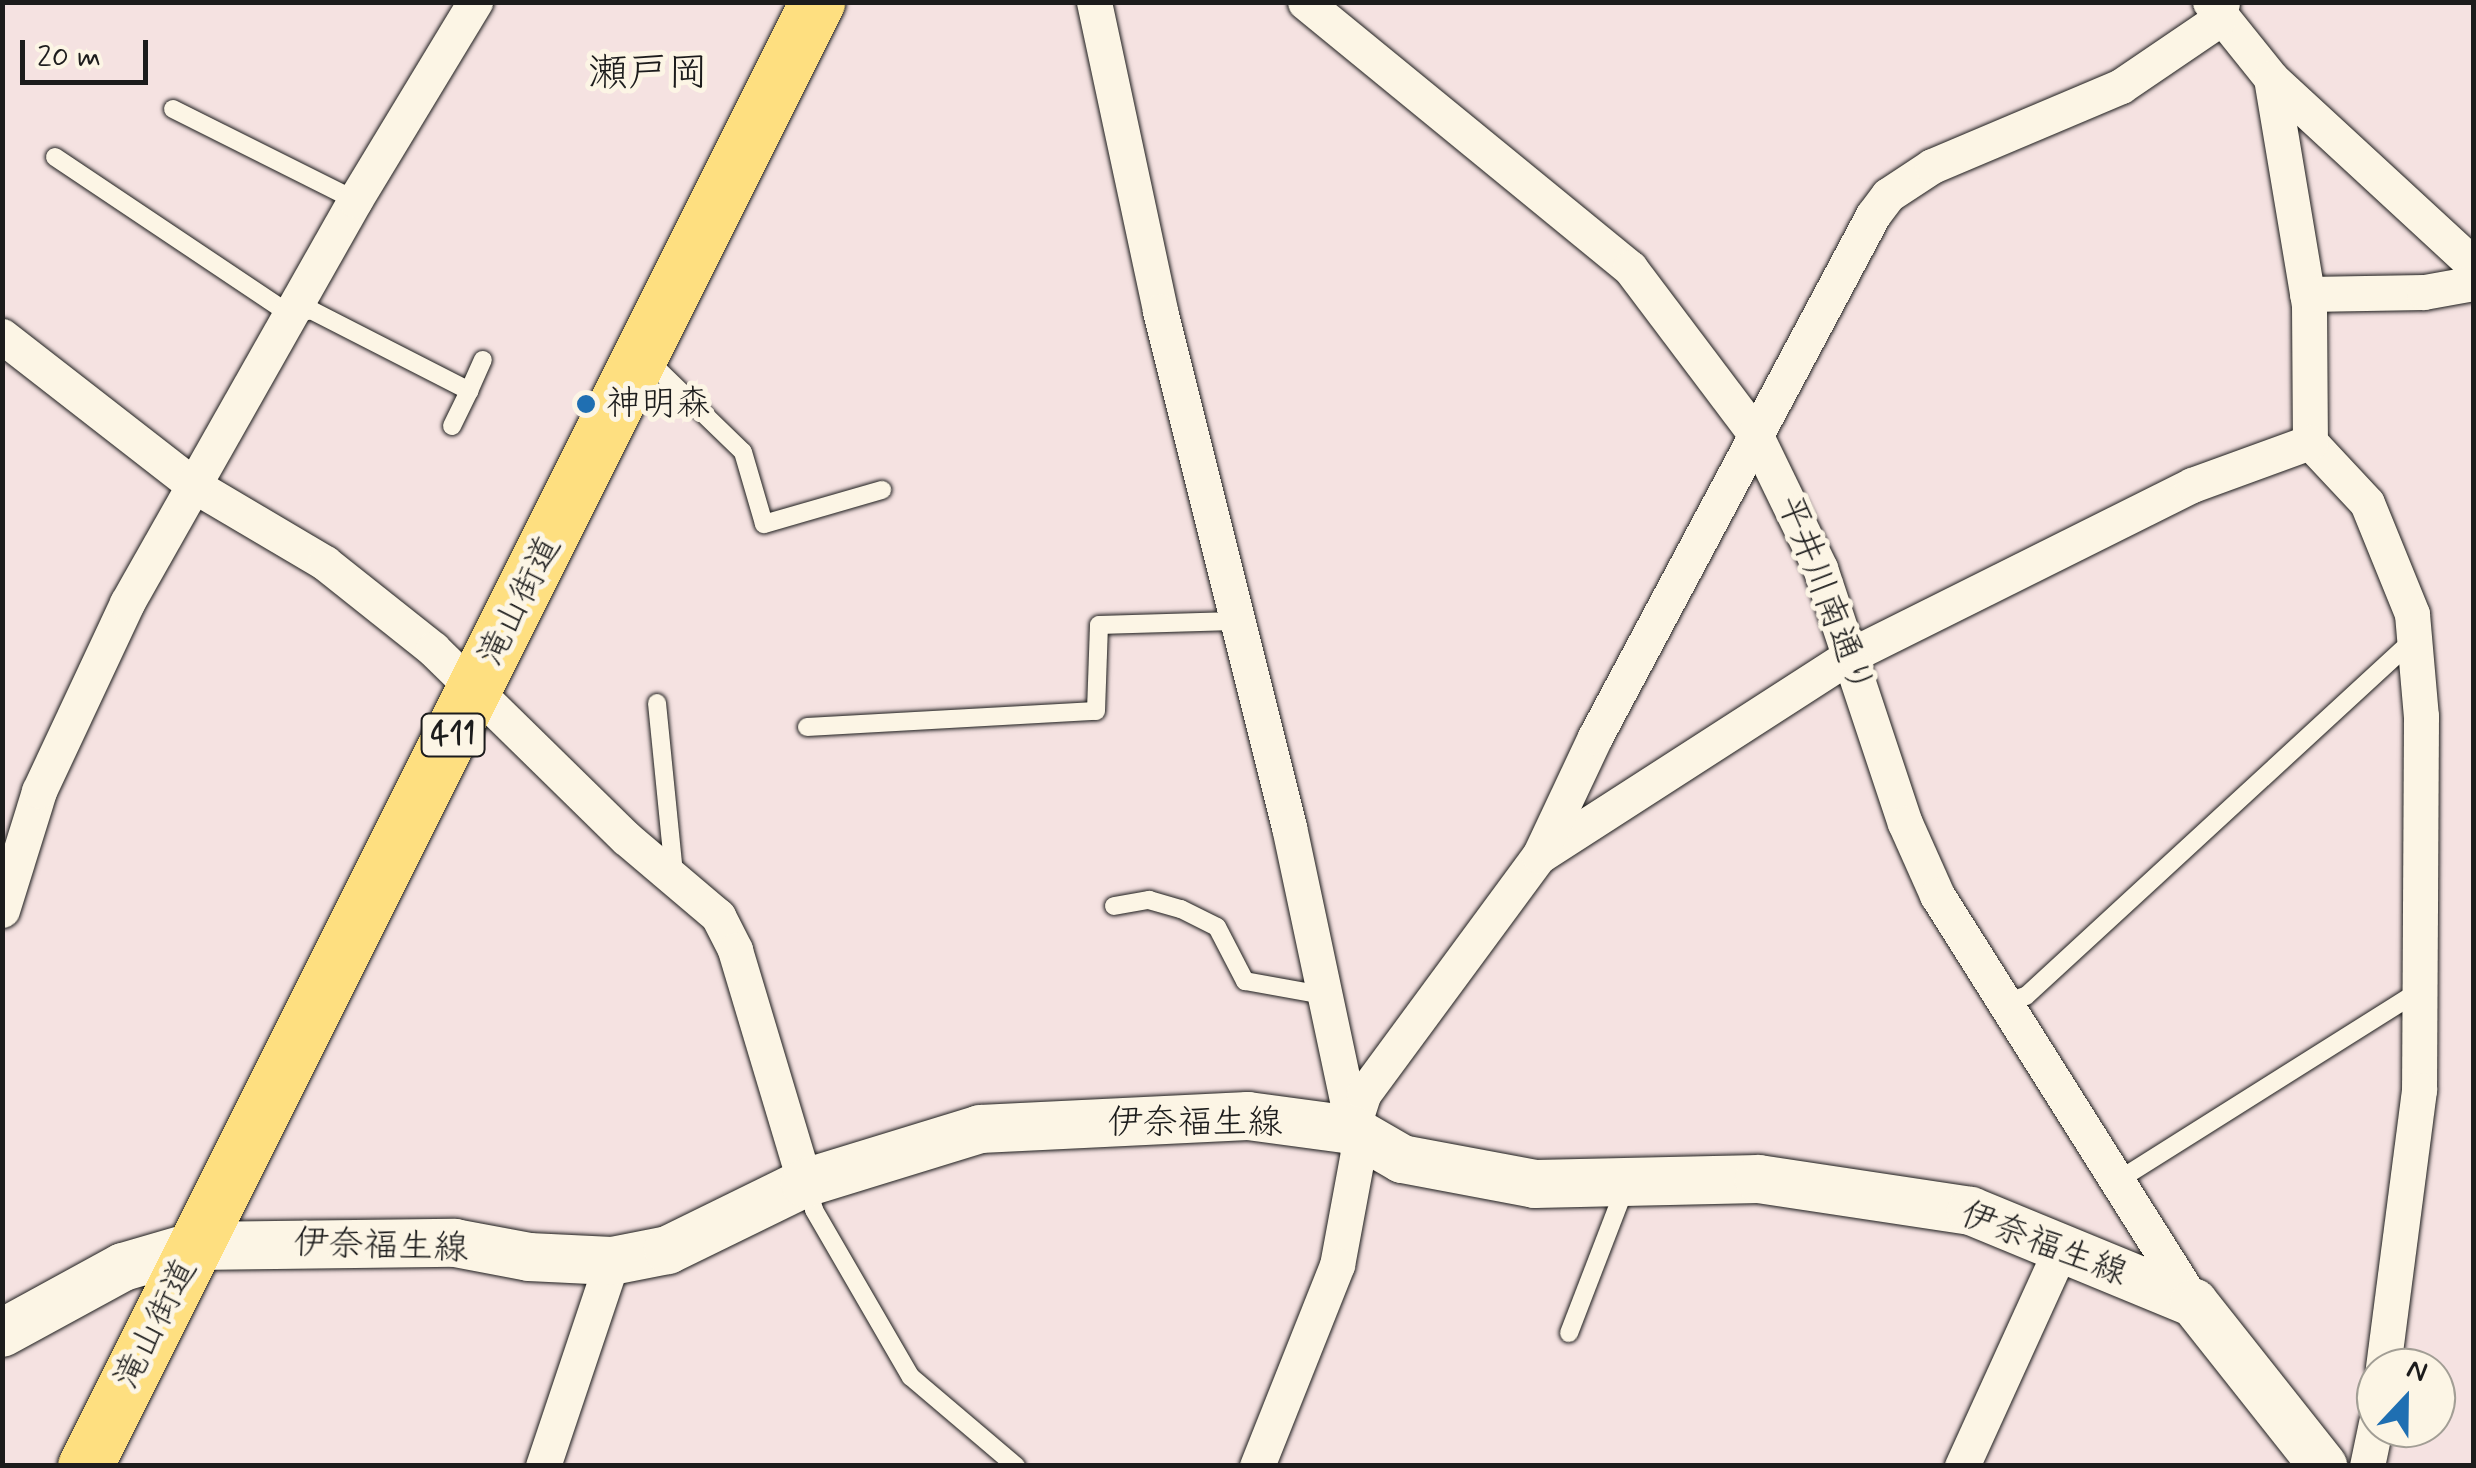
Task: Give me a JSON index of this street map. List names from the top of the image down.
{
  "streets": {
    "highway": ["滝山街道", "411"],
    "main road": ["伊奈福生線"],
    "street": ["平井川南通り"]
  },
  "crossings": [
    ["平井川南通り", "伊奈福生線"],
    ["滝山街道", "伊奈福生線"]
  ],
  "districts": ["瀬戸岡"],
  "places": ["神明森"],
  "scale_bar": "20 m",
  "north": "top"
}
